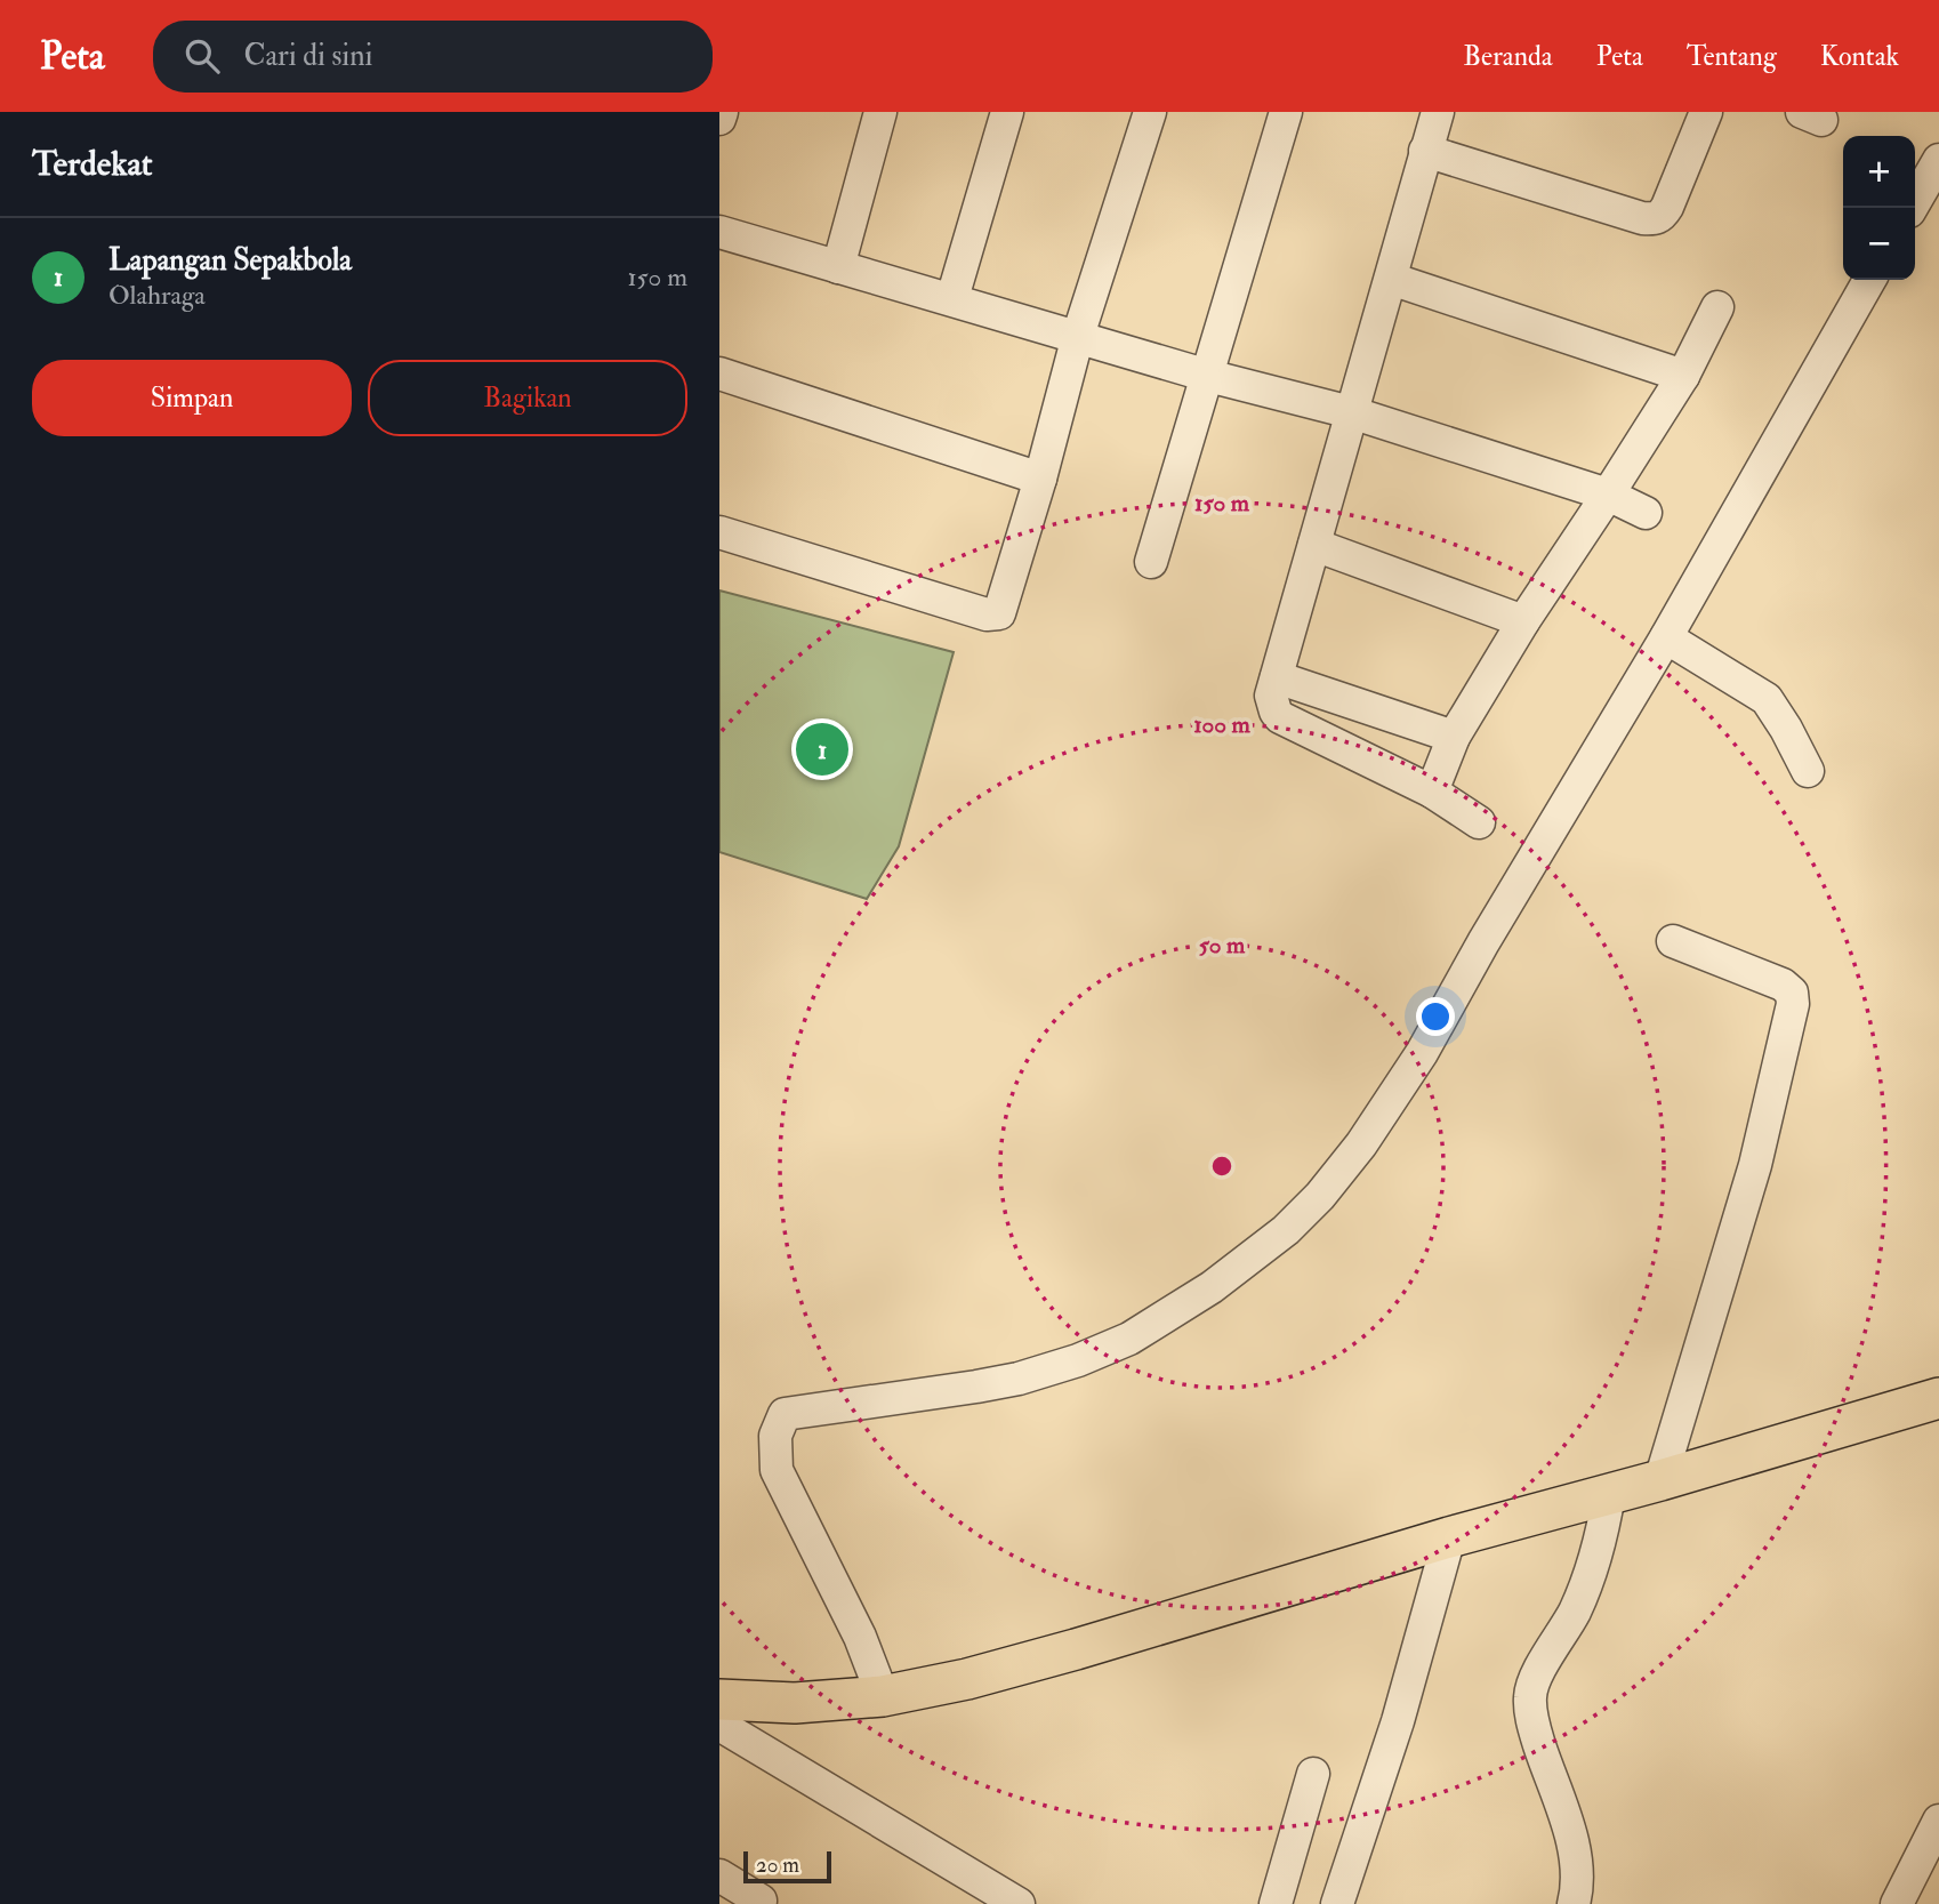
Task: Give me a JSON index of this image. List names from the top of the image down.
{
  "scale_bar": "20 m",
  "page": {
    "header": "Peta",
    "search": "Cari di sini",
    "nav": [
      "Beranda",
      "Peta",
      "Tentang",
      "Kontak"
    ],
    "heading": "Terdekat",
    "map_buttons": ["+", "−"],
    "list": [
      {
        "mark": "1",
        "name": "Lapangan Sepakbola",
        "note": "Olahraga",
        "value": "150 m"
      }
    ],
    "buttons": ["Simpan", "Bagikan"],
    "pins": "1",
    "scale": "20 m"
  },
  "rings": ["150 m", "100 m", "50 m"]
}
